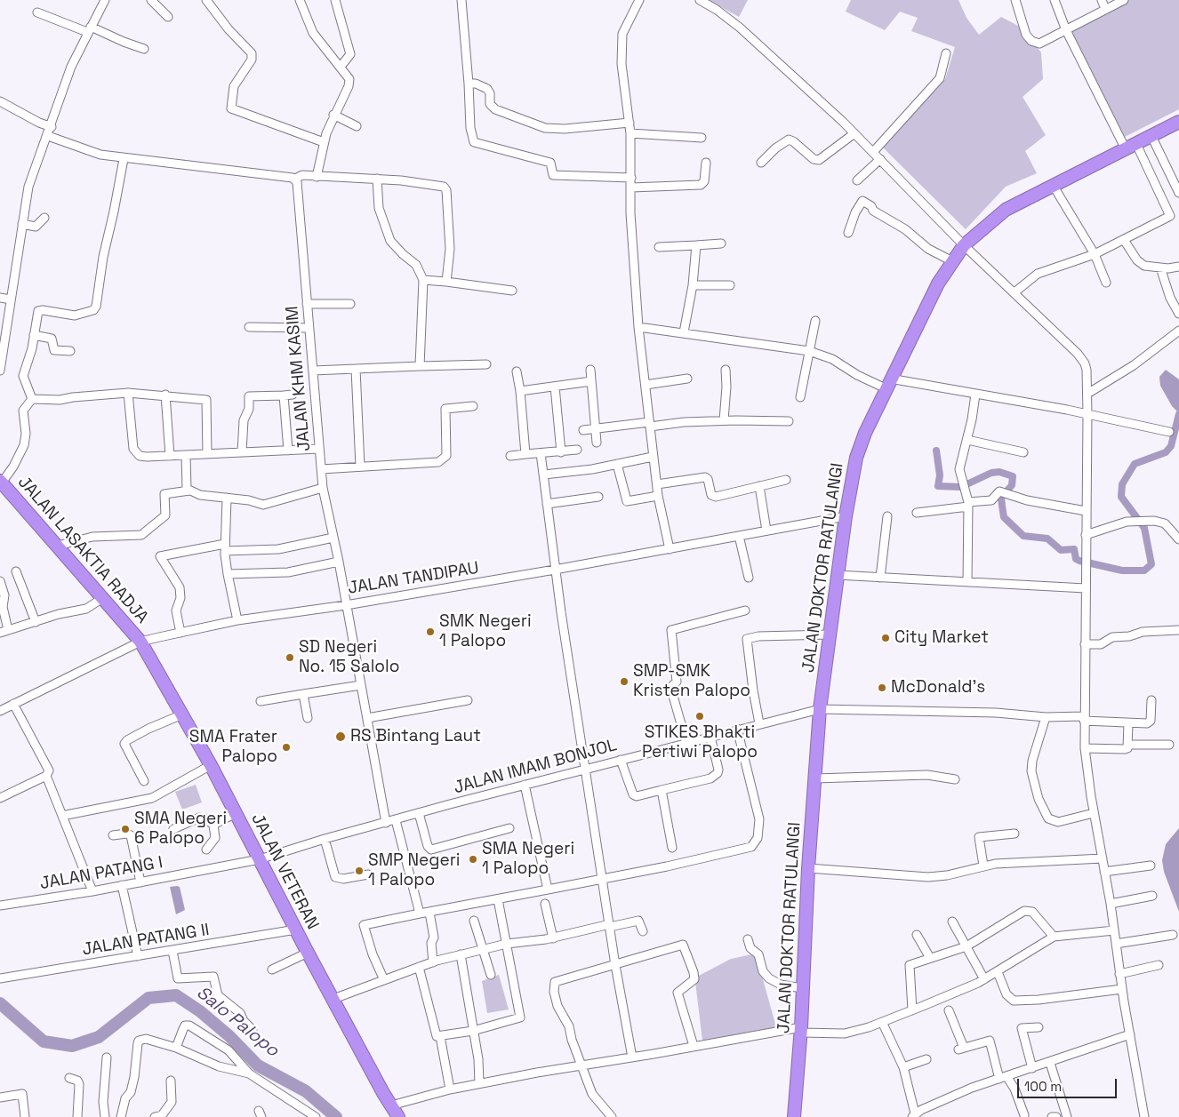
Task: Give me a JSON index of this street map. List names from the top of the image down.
{
  "streets": {
    "highway": ["JALAN LASAKTIA RADJA", "JALAN DOKTOR RATULANGI", "JALAN VETERAN"],
    "street": [
      "JALAN KHM KASIM",
      "JALAN TANDIPAU",
      "JALAN IMAM BONJOL",
      "JALAN PATANG I",
      "JALAN PATANG II"
    ]
  },
  "crossings": [
    ["JALAN KHM KASIM", "JALAN TANDIPAU"],
    ["JALAN KHM KASIM", "JALAN IMAM BONJOL"],
    ["JALAN LASAKTIA RADJA", "JALAN TANDIPAU"],
    ["JALAN LASAKTIA RADJA", "JALAN VETERAN"],
    ["JALAN DOKTOR RATULANGI", "JALAN TANDIPAU"],
    ["JALAN DOKTOR RATULANGI", "JALAN IMAM BONJOL"],
    ["JALAN TANDIPAU", "JALAN VETERAN"],
    ["JALAN IMAM BONJOL", "JALAN VETERAN"],
    ["JALAN IMAM BONJOL", "JALAN PATANG I"],
    ["JALAN VETERAN", "JALAN PATANG I"],
    ["JALAN VETERAN", "JALAN PATANG II"]
  ],
  "water": ["Salo Palopo"],
  "places": [
    "SMK Negeri 1 Palopo",
    "City Market",
    "SD Negeri No. 15 Salolo",
    "SMP-SMK Kristen Palopo",
    "McDonald's",
    "STIKES Bhakti Pertiwi Palopo",
    "RS Bintang Laut",
    "SMA Frater Palopo",
    "SMA Negeri 6 Palopo",
    "SMA Negeri 1 Palopo",
    "SMP Negeri 1 Palopo"
  ],
  "scale_bar": "100 m"
}
